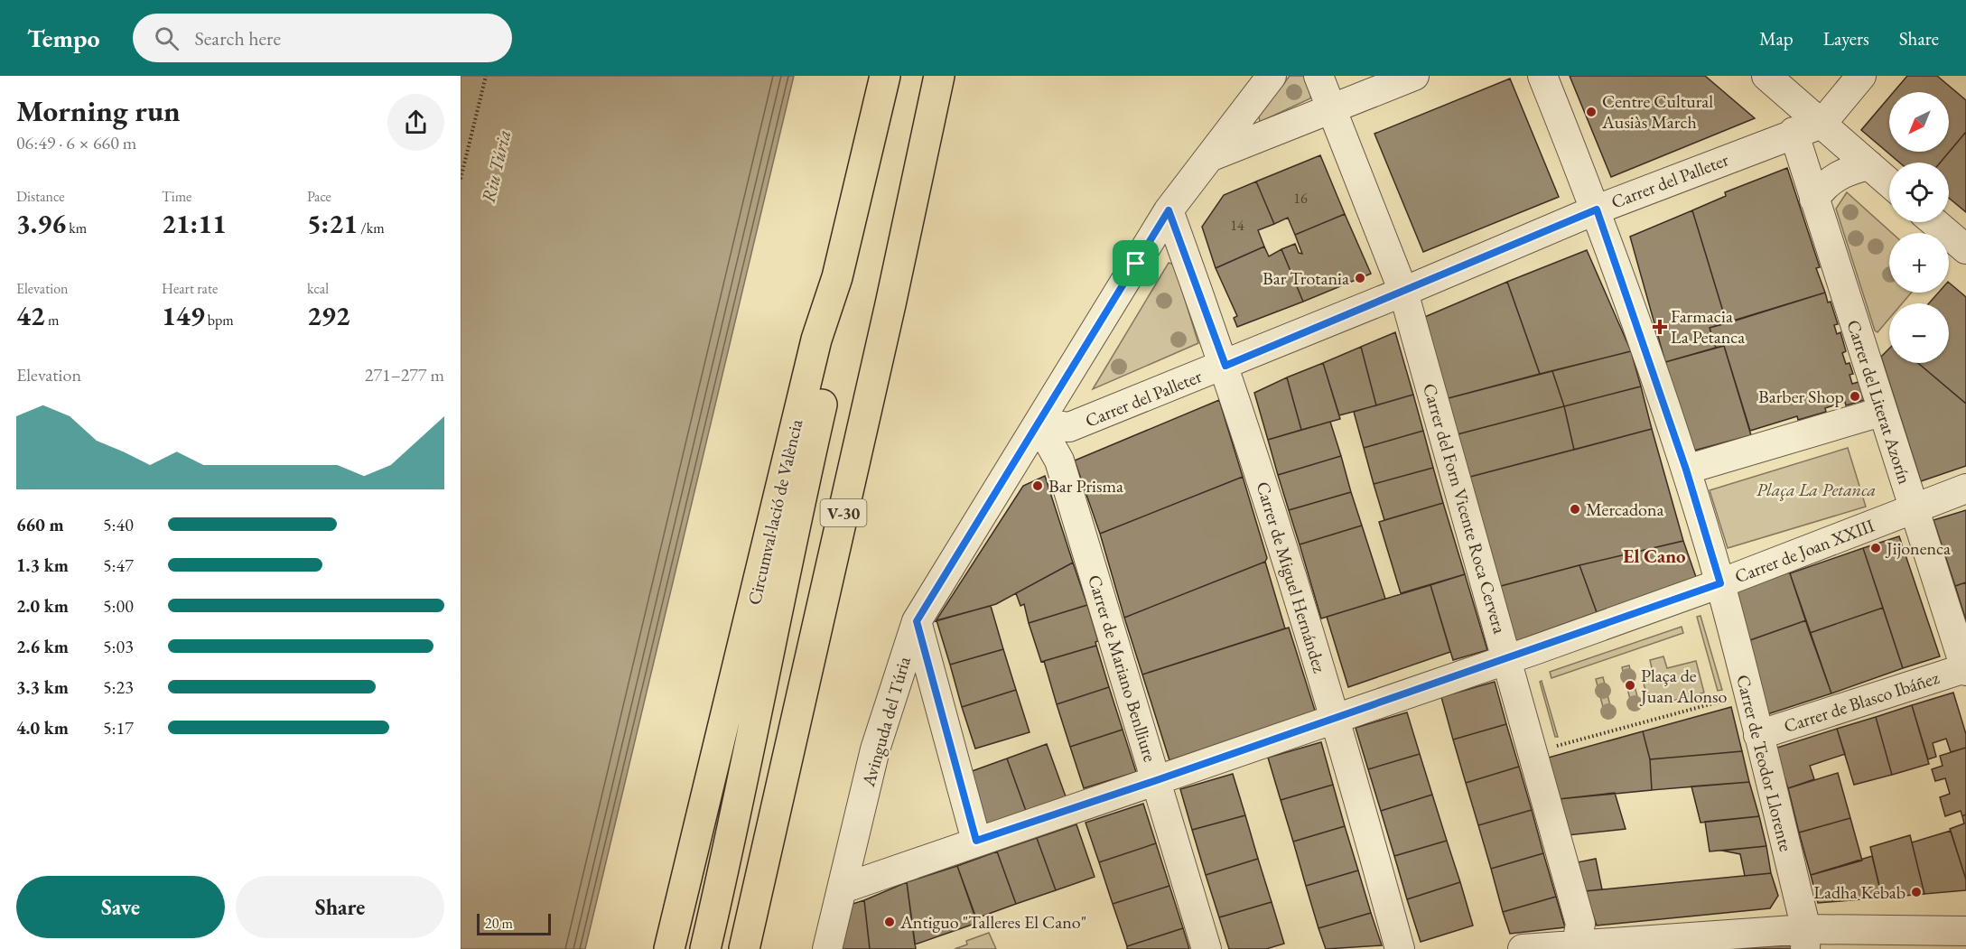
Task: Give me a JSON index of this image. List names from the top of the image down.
{
  "streets": {
    "highway": ["Circumval·lació de València", "V-30"],
    "street": [
      "Carrer del Palleter",
      "Carrer del Literat Azorín",
      "Carrer del Forn Vicente Roca Cervera",
      "Carrer de Joan XXIII",
      "Carrer de Miguel Hernández",
      "Carrer de Mariano Benlliure",
      "Carrer de Blasco Ibáñez",
      "Avinguda del Túria",
      "Carrer de Teodor Llorente"
    ]
  },
  "crossings": [
    ["Carrer del Palleter", "Carrer del Literat Azorín"],
    ["Carrer del Palleter", "Carrer del Forn Vicente Roca Cervera"],
    ["Carrer del Palleter", "Carrer de Miguel Hernández"],
    ["Carrer del Palleter", "Carrer de Mariano Benlliure"],
    ["Carrer del Palleter", "Avinguda del Túria"],
    ["Carrer del Palleter", "Carrer de Teodor Llorente"],
    ["Carrer del Literat Azorín", "Carrer de Joan XXIII"],
    ["Carrer del Literat Azorín", "Carrer de Blasco Ibáñez"],
    ["Carrer del Forn Vicente Roca Cervera", "Carrer de Joan XXIII"],
    ["Carrer de Joan XXIII", "Carrer de Miguel Hernández"],
    ["Carrer de Joan XXIII", "Carrer de Mariano Benlliure"],
    ["Carrer de Joan XXIII", "Avinguda del Túria"],
    ["Carrer de Joan XXIII", "Carrer de Teodor Llorente"],
    ["Carrer de Miguel Hernández", "Avinguda del Túria"],
    ["Carrer de Mariano Benlliure", "Avinguda del Túria"],
    ["Carrer de Blasco Ibáñez", "Carrer de Teodor Llorente"]
  ],
  "districts": ["El Cano"],
  "water": ["Riu Túria"],
  "parks": ["Plaça La Petanca"],
  "places": {
    "other": [
      "Centre Cultural Ausiàs March",
      "Bar Trotania",
      "Barber Shop",
      "Bar Prisma",
      "Mercadona",
      "Jijonenca",
      "Plaça de Juan Alonso",
      "Ladha Kebab",
      "Antiguo \"Talleres El Cano\""
    ],
    "health": ["Farmacia La Petanca"]
  },
  "house_numbers": ["16", "14"],
  "scale_bar": "20 m",
  "north": "bottom left",
  "page": {
    "header": "Tempo",
    "search": "Search here",
    "nav": ["Map", "Layers", "Share"],
    "heading": ["Morning run", "06:49 · 6 × 660 m"],
    "map_buttons": ["+", "−"],
    "stats": [
      ["Distance", "3.96 km"],
      ["Time", "21:11"],
      ["Pace", "5:21 /km"],
      ["Elevation", "42 m"],
      ["Heart rate", "149 bpm"],
      ["kcal", "292"]
    ],
    "chart": ["Elevation", "271–277 m"],
    "list": [
      {
        "name": "660 m",
        "note": "5:40"
      },
      {
        "name": "1.3 km",
        "note": "5:47"
      },
      {
        "name": "2.0 km",
        "note": "5:00"
      },
      {
        "name": "2.6 km",
        "note": "5:03"
      },
      {
        "name": "3.3 km",
        "note": "5:23"
      },
      {
        "name": "4.0 km",
        "note": "5:17"
      }
    ],
    "buttons": ["Save", "Share"],
    "scale": "20 m"
  }
}
